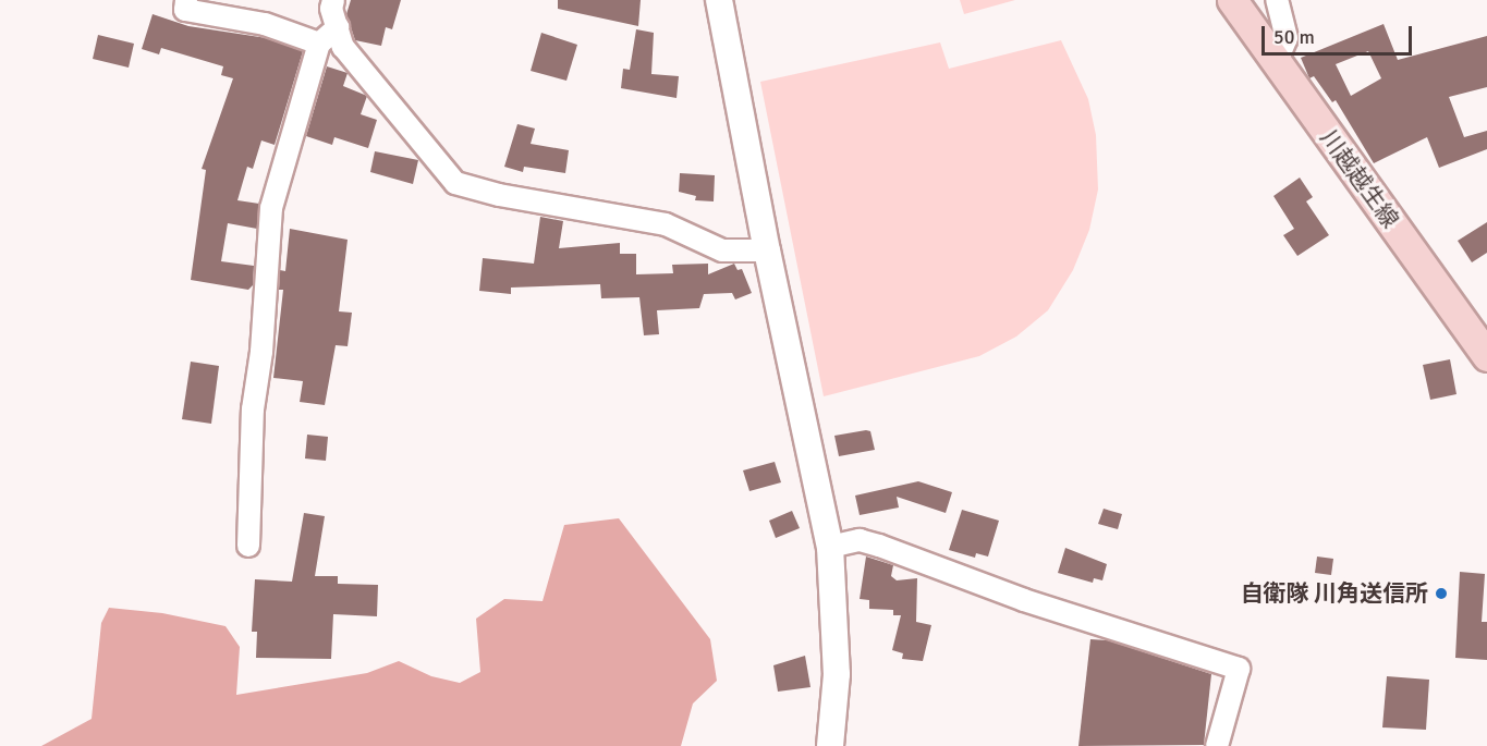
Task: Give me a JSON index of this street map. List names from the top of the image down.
{
  "streets": {
    "main road": ["川越越生線"]
  },
  "places": ["自衛隊 川角送信所"],
  "scale_bar": "50 m"
}
